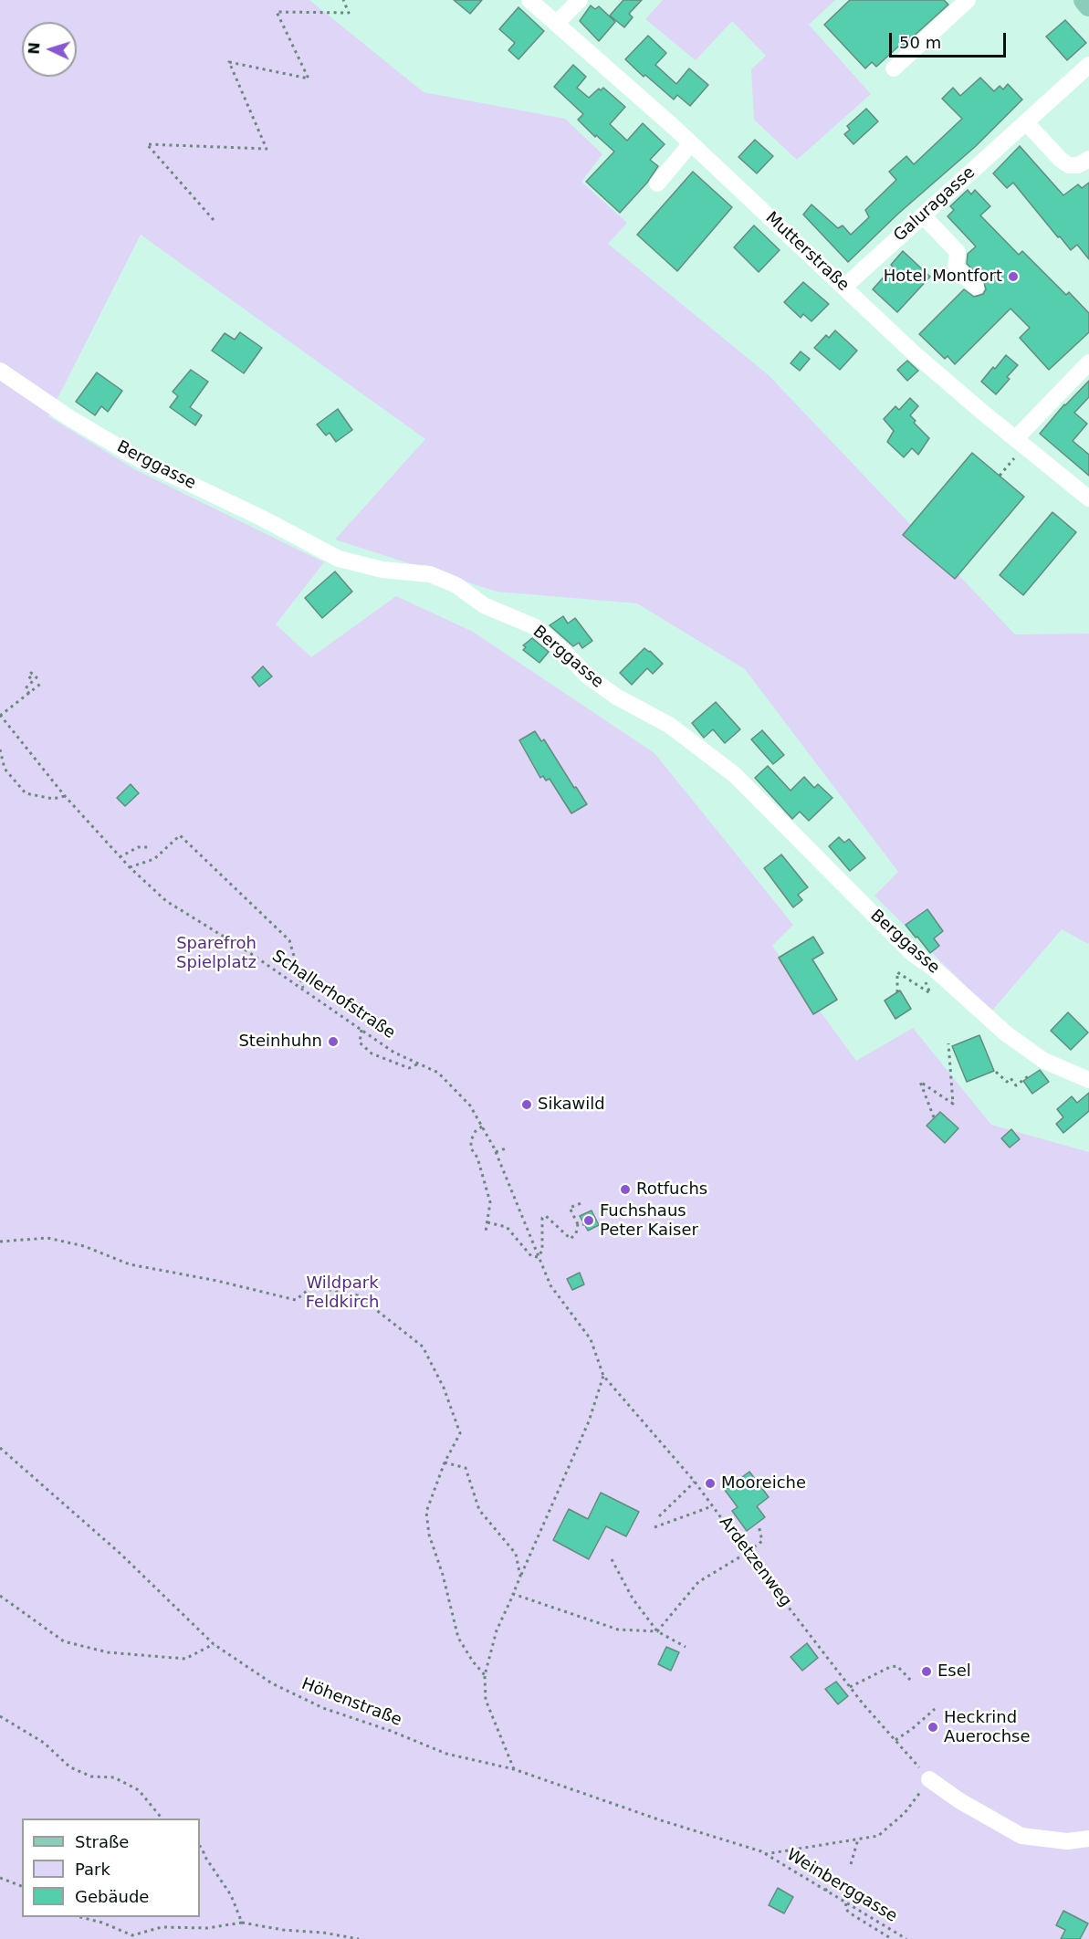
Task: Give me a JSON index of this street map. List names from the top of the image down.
{
  "streets": {
    "street": ["Galuragasse", "Mutterstraße", "Berggasse"],
    "path": [
      "Schallerhofstraße",
      "Ardetzenweg",
      "Höhenstraße",
      "Weinberggasse"
    ]
  },
  "crossings": [
    ["Galuragasse", "Mutterstraße"],
    ["Schallerhofstraße", "Ardetzenweg"],
    ["Höhenstraße", "Weinberggasse"]
  ],
  "parks": ["Sparefroh Spielplatz", "Wildpark Feldkirch"],
  "places": [
    "Hotel Montfort",
    "Steinhuhn",
    "Sikawild",
    "Rotfuchs",
    "Fuchshaus Peter Kaiser",
    "Mooreiche",
    "Esel",
    "Heckrind Auerochse"
  ],
  "legend": ["Straße", "Park", "Gebäude"],
  "scale_bar": "50 m",
  "north": "left"
}
